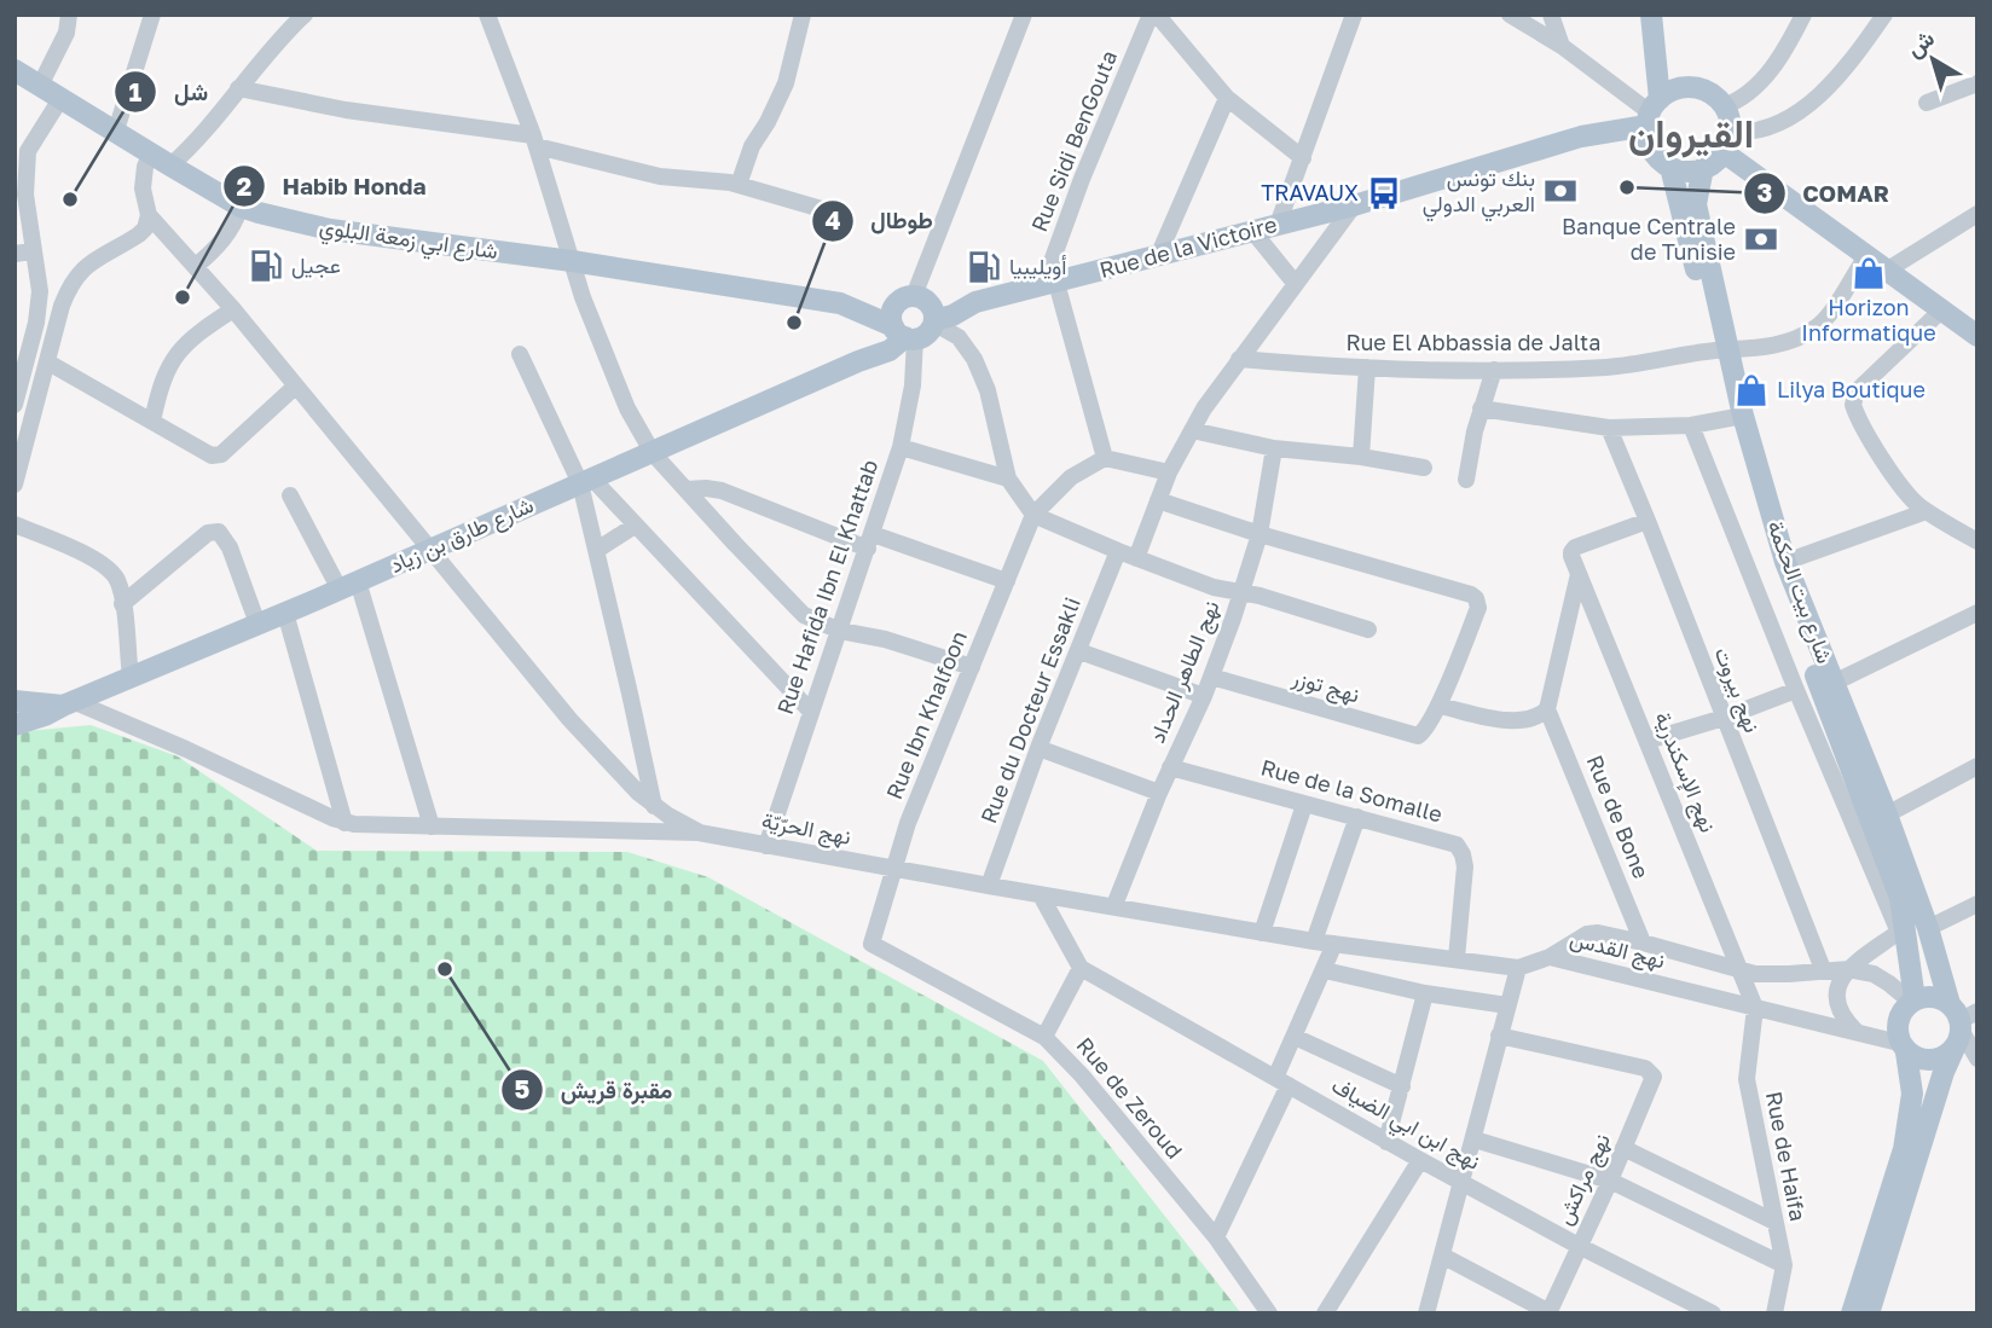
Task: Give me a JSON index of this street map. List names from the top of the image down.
{
  "streets": {
    "main road": [
      "شارع ابي زمعة البلوي",
      "Rue de la Victoire",
      "شارع طارق بن زياد",
      "شارع بيت الحكمة"
    ],
    "street": [
      "Rue Sidi BenGouta",
      "Rue El Abbassia de Jalta",
      "Rue Hafida Ibn El Khattab",
      "نهج الطاهر الحداد",
      "نهج توزر",
      "نهج بيروت",
      "Rue du Docteur Essakli",
      "Rue Ibn Khalfoon",
      "نهج الإسكندرية",
      "Rue de la Somalle",
      "Rue de Bone",
      "نهج الحرّيّة",
      "نهج القدس",
      "Rue de Zeroud",
      "نهج ابن ابي الضياف",
      "Rue de Haifa",
      "نهج مراكش"
    ]
  },
  "crossings": [
    ["Rue Sidi BenGouta", "Rue de la Victoire"],
    ["شارع ابي زمعة البلوي", "Rue de la Victoire"],
    ["شارع ابي زمعة البلوي", "شارع طارق بن زياد"],
    ["شارع ابي زمعة البلوي", "Rue Hafida Ibn El Khattab"],
    ["Rue de la Victoire", "شارع طارق بن زياد"],
    ["Rue de la Victoire", "شارع بيت الحكمة"],
    ["Rue El Abbassia de Jalta", "شارع بيت الحكمة"],
    ["شارع طارق بن زياد", "Rue Hafida Ibn El Khattab"],
    ["شارع طارق بن زياد", "نهج الحرّيّة"],
    ["Rue Hafida Ibn El Khattab", "نهج الحرّيّة"],
    ["شارع بيت الحكمة", "نهج القدس"],
    ["نهج الطاهر الحداد", "نهج توزر"],
    ["نهج الطاهر الحداد", "Rue de la Somalle"],
    ["نهج الطاهر الحداد", "نهج الحرّيّة"],
    ["نهج بيروت", "نهج الإسكندرية"],
    ["نهج بيروت", "نهج القدس"],
    ["Rue du Docteur Essakli", "نهج الحرّيّة"],
    ["Rue Ibn Khalfoon", "نهج الحرّيّة"],
    ["Rue Ibn Khalfoon", "Rue de Zeroud"],
    ["نهج الإسكندرية", "نهج القدس"],
    ["نهج الإسكندرية", "Rue de Haifa"],
    ["Rue de la Somalle", "نهج الحرّيّة"],
    ["Rue de Bone", "نهج القدس"],
    ["نهج الحرّيّة", "نهج القدس"],
    ["نهج القدس", "Rue de Haifa"],
    ["نهج ابن ابي الضياف", "نهج مراكش"]
  ],
  "districts": ["القيروان"],
  "places": {
    "other": [
      "COMAR",
      "شل",
      "Habib Honda",
      "طوطال",
      "مقبرة قريش"
    ],
    "bank": ["بنك تونس العربي الدولي", "Banque Centrale de Tunisie"],
    "bus stop": ["TRAVAUX"],
    "fuel station": ["عجيل", "أويليبيا"],
    "shop": ["Horizon Informatique", "Lilya Boutique"]
  },
  "north": "top left"
}
